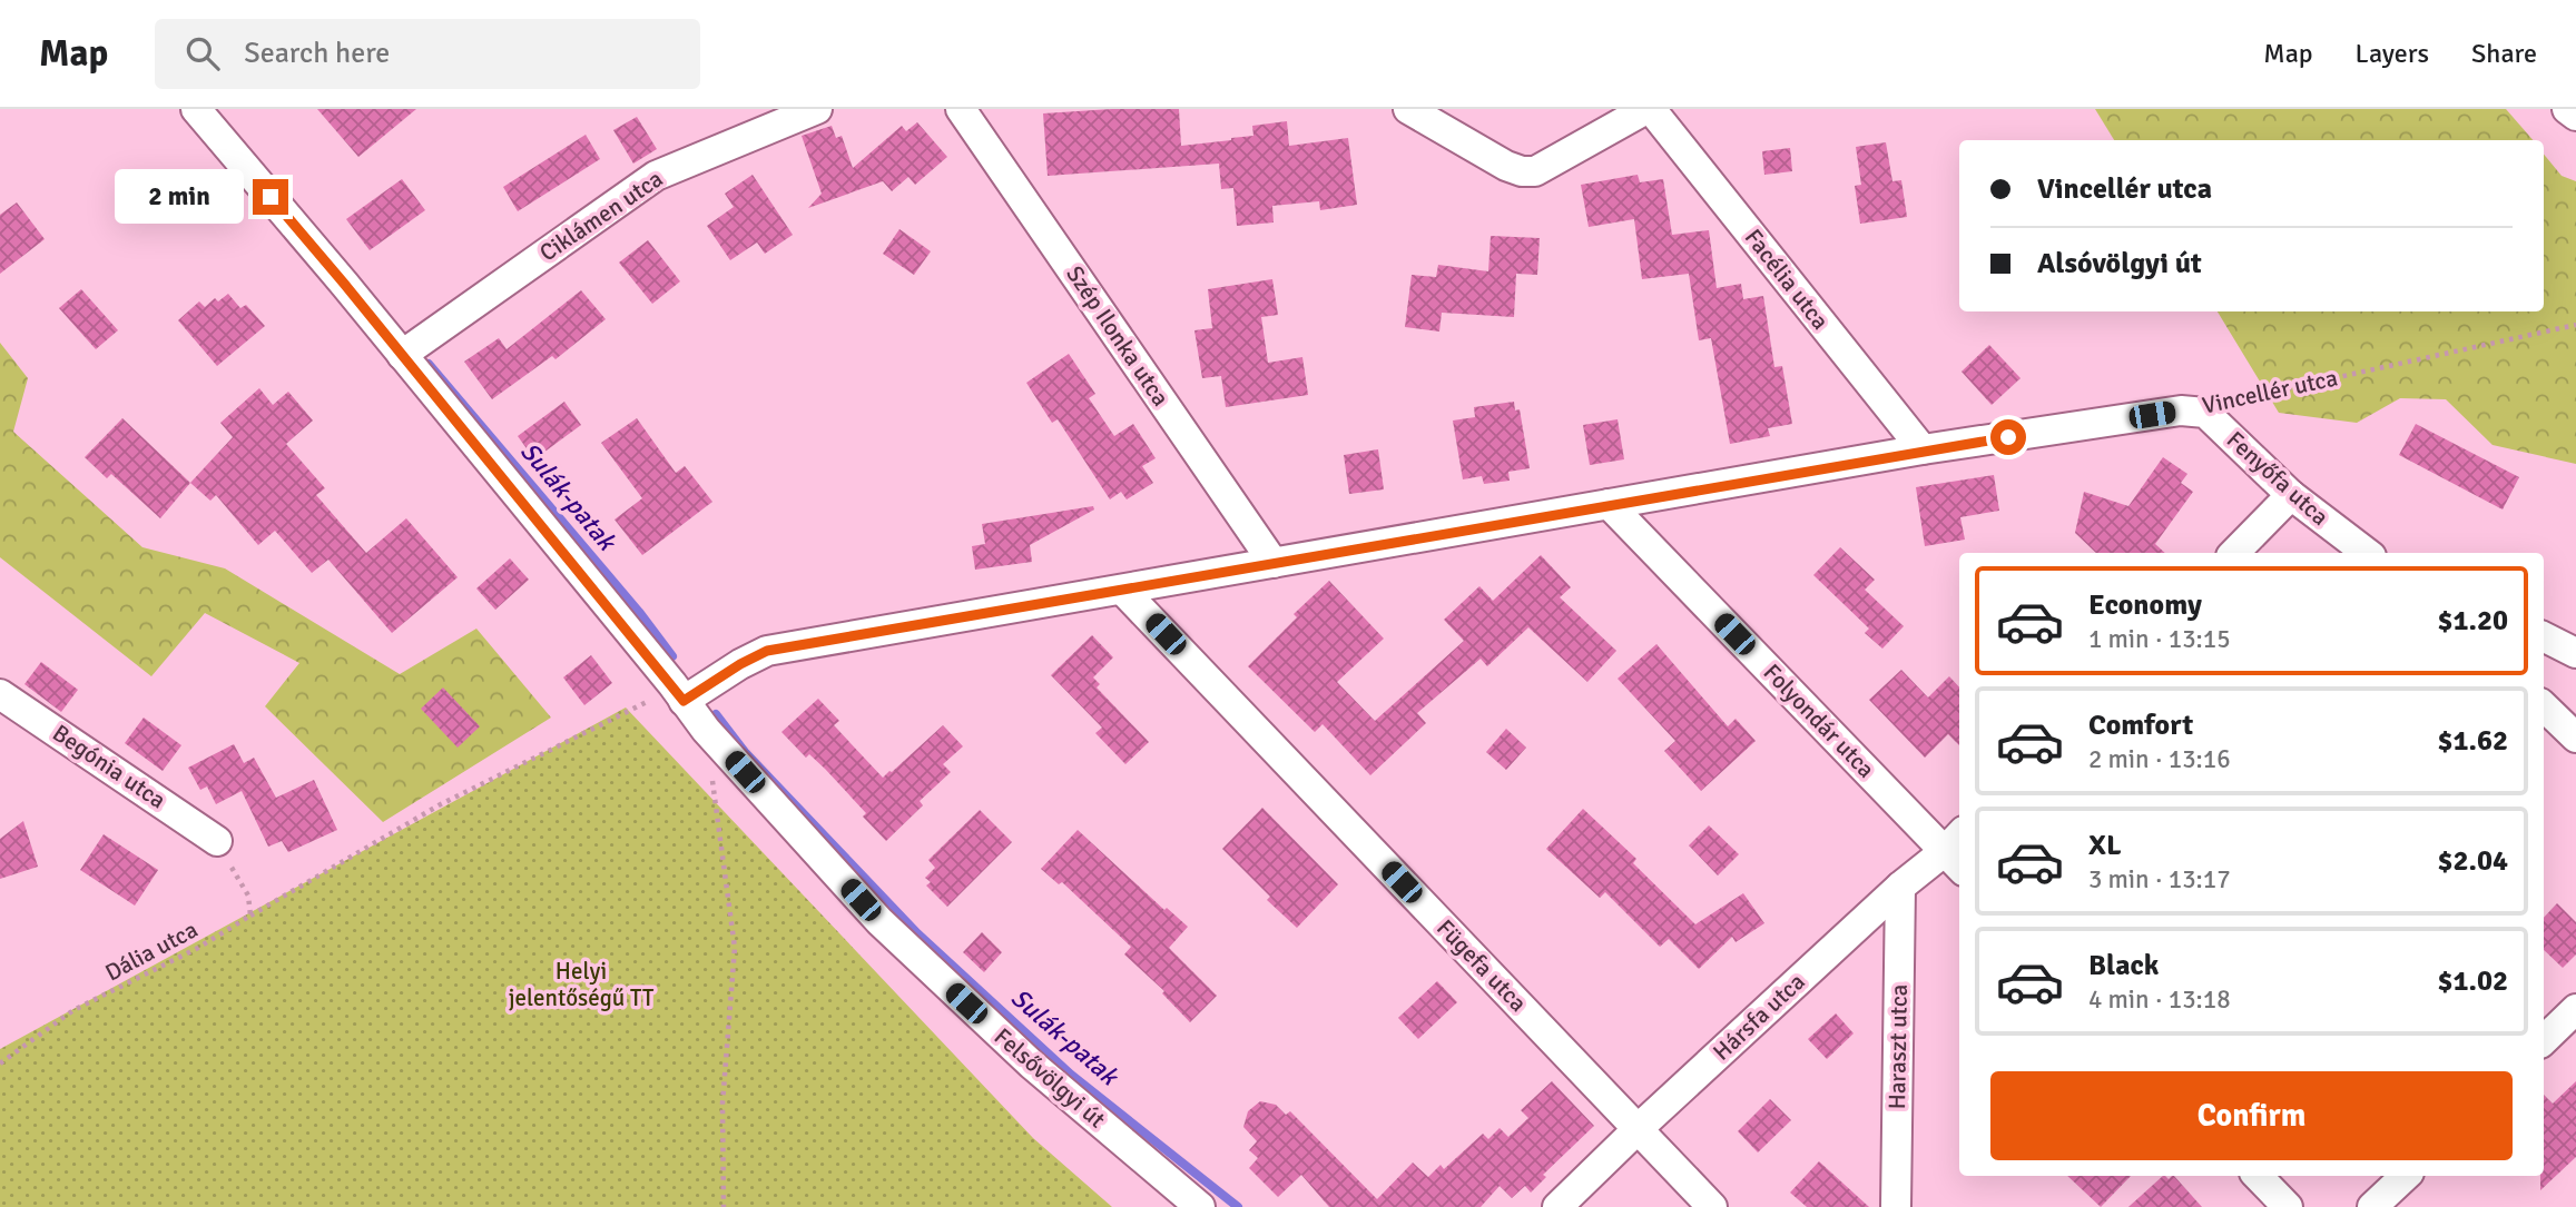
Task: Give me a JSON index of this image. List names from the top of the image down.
{
  "streets": {
    "street": [
      "Ciklámen utca",
      "Facélia utca",
      "Szép Ilonka utca",
      "Vincellér utca",
      "Fenyőfa utca",
      "Folyondár utca",
      "Begónia utca",
      "Fügefa utca",
      "Hársfa utca",
      "Haraszt utca",
      "Felsővölgyi út"
    ],
    "path": ["Dália utca"]
  },
  "crossings": [
    ["Ciklámen utca", "Felsővölgyi út"],
    ["Facélia utca", "Vincellér utca"],
    ["Szép Ilonka utca", "Vincellér utca"],
    ["Vincellér utca", "Fenyőfa utca"],
    ["Vincellér utca", "Folyondár utca"],
    ["Vincellér utca", "Dália utca"],
    ["Vincellér utca", "Fügefa utca"],
    ["Vincellér utca", "Felsővölgyi út"],
    ["Folyondár utca", "Hársfa utca"],
    ["Dália utca", "Felsővölgyi út"],
    ["Fügefa utca", "Hársfa utca"],
    ["Hársfa utca", "Haraszt utca"]
  ],
  "water": ["Sulák-patak"],
  "parks": ["Helyi jelentőségű TT"],
  "page": {
    "header": "Map",
    "search": "Search here",
    "nav": ["Map", "Layers", "Share"],
    "banner": ["Vincellér utca", "Alsóvölgyi út"],
    "bubble": "2 min",
    "list": [
      {
        "name": "Economy",
        "note": "1 min · 13:15",
        "value": "$1.20"
      },
      {
        "name": "Comfort",
        "note": "2 min · 13:16",
        "value": "$1.62"
      },
      {
        "name": "XL",
        "note": "3 min · 13:17",
        "value": "$2.04"
      },
      {
        "name": "Black",
        "note": "4 min · 13:18",
        "value": "$1.02"
      }
    ],
    "buttons": "Confirm"
  }
}
